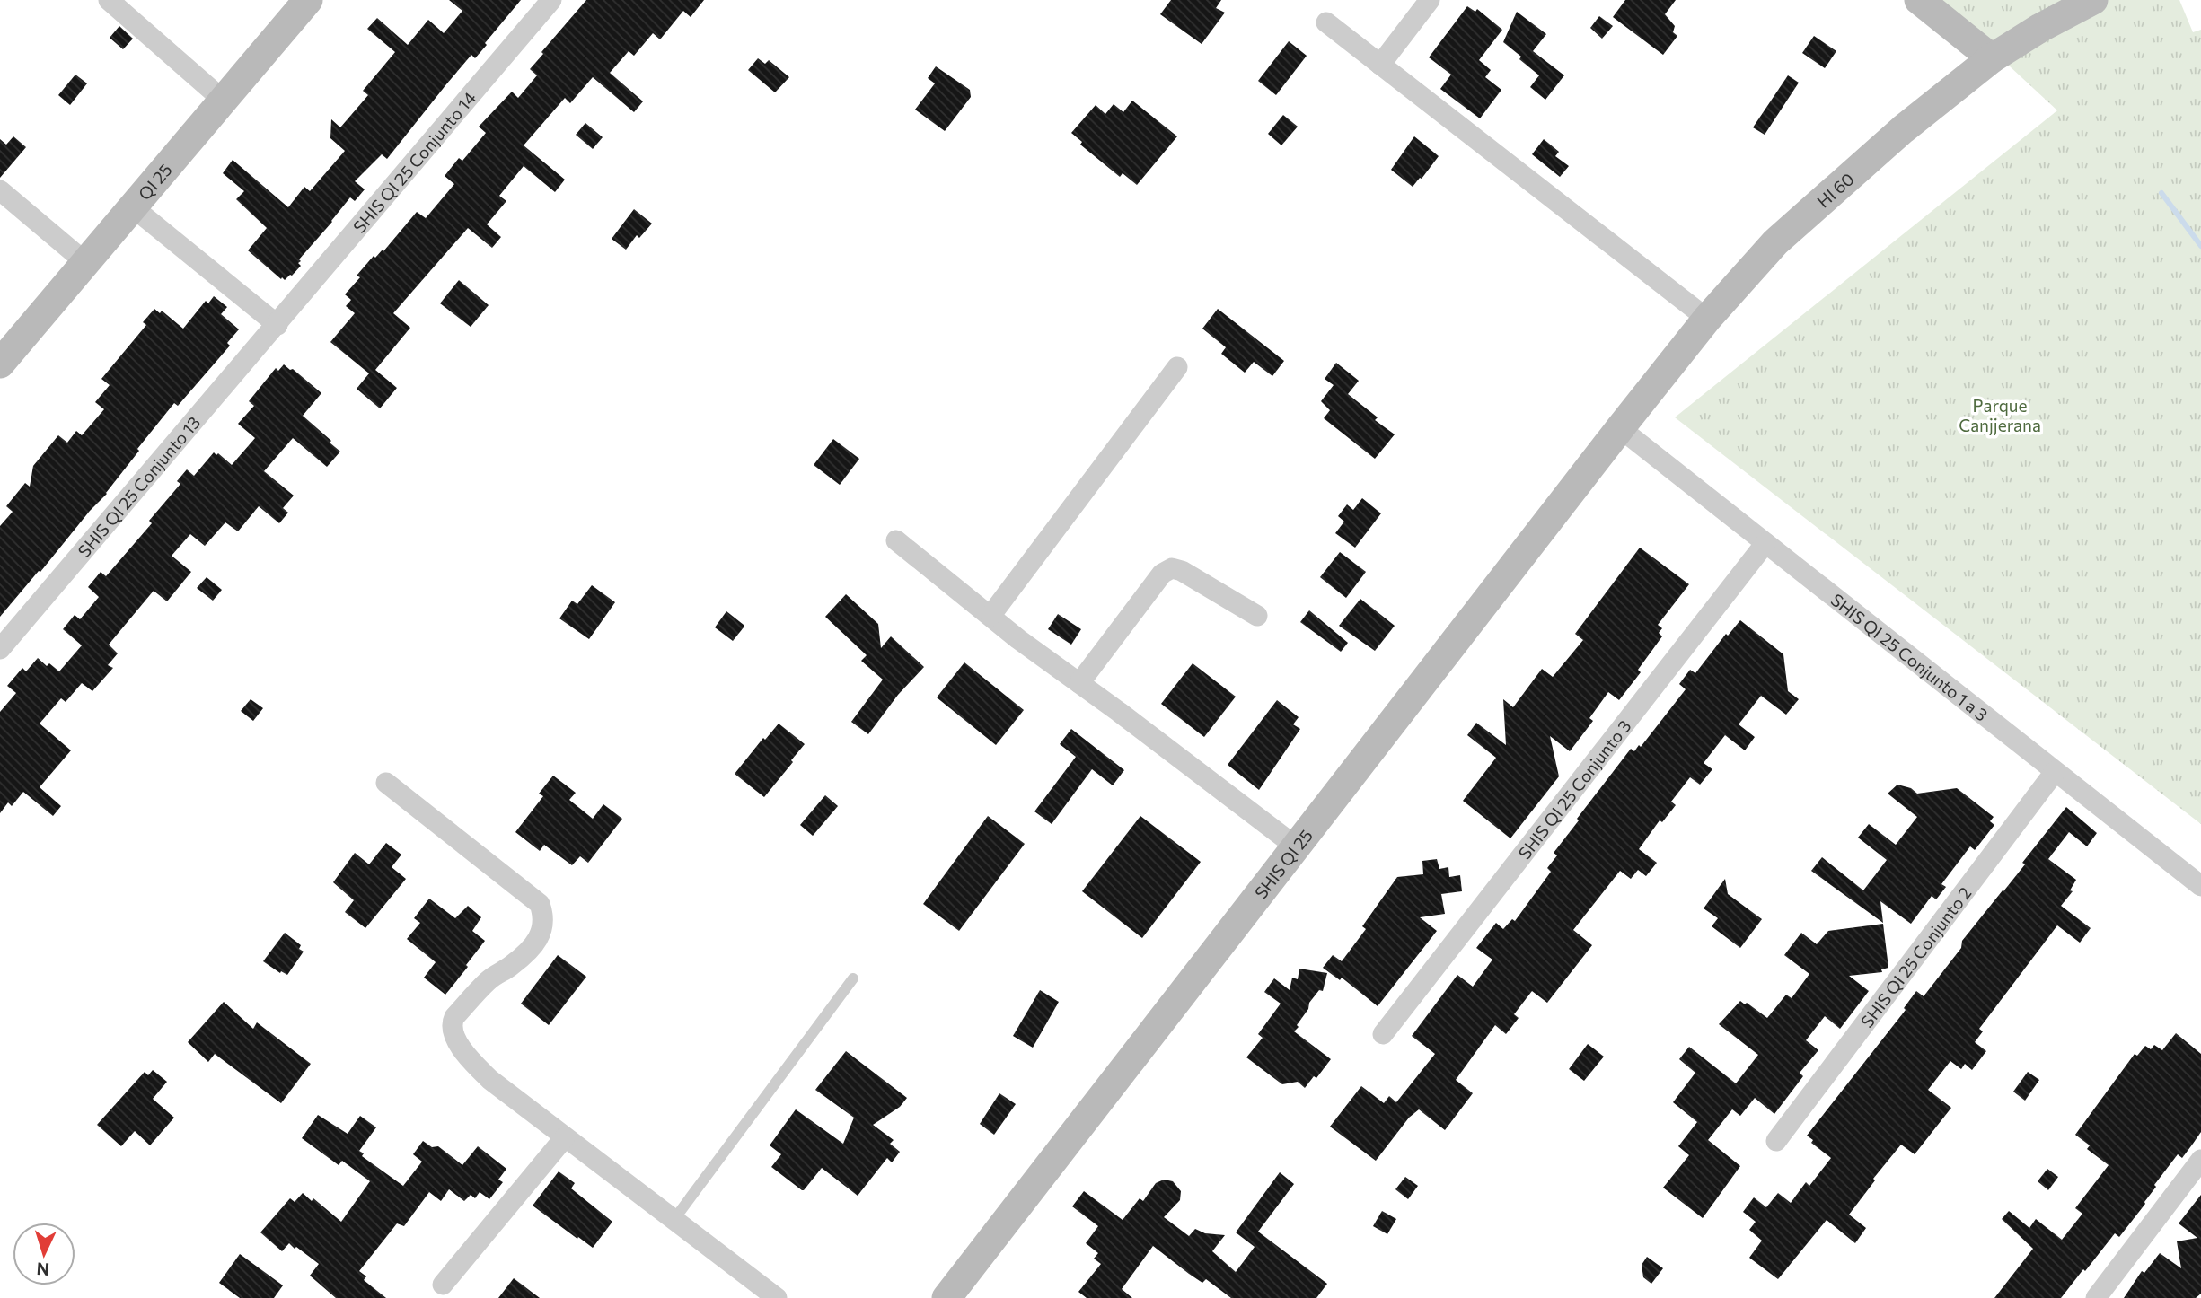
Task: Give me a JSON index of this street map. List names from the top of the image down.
{
  "streets": {
    "street": [
      "SHIS QI 25 Conjunto 14",
      "QI 25",
      "HI 60",
      "SHIS QI 25 Conjunto 13",
      "SHIS QI 25 Conjunto 1 a 3",
      "SHIS QI 25 Conjunto 3",
      "SHIS QI 25",
      "SHIS QI 25 Conjunto 2"
    ]
  },
  "crossings": [
    ["SHIS QI 25 Conjunto 14", "SHIS QI 25 Conjunto 13"],
    ["HI 60", "SHIS QI 25 Conjunto 1 a 3"],
    ["HI 60", "SHIS QI 25"],
    ["SHIS QI 25 Conjunto 1 a 3", "SHIS QI 25 Conjunto 3"],
    ["SHIS QI 25 Conjunto 1 a 3", "SHIS QI 25"],
    ["SHIS QI 25 Conjunto 1 a 3", "SHIS QI 25 Conjunto 2"]
  ],
  "parks": ["Parque Canjjerana"],
  "north": "bottom"
}
